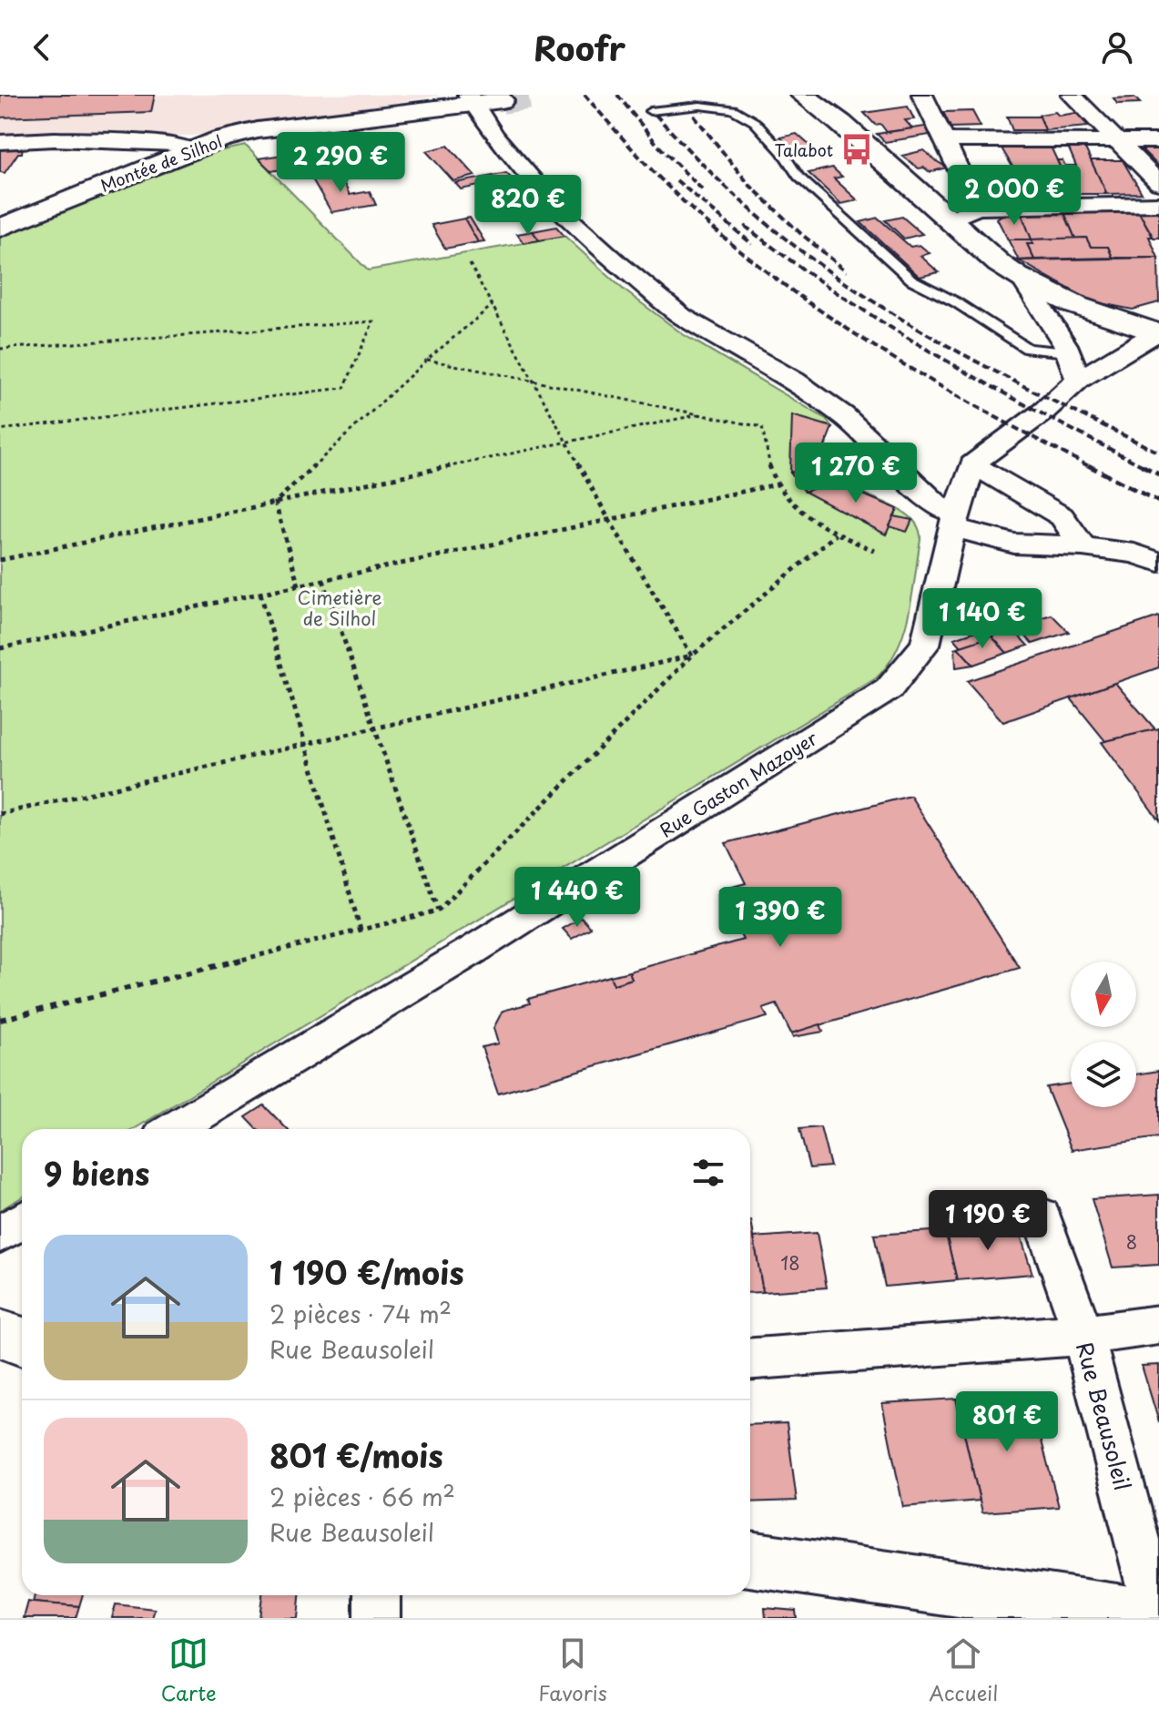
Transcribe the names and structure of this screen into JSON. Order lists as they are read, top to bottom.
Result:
{
  "streets": {
    "main road": ["Montée de Silhol"],
    "street": ["Rue Gaston Mazoyer", "Rue Beausoleil"]
  },
  "parks": ["Cimetière de Silhol"],
  "places": {
    "bus stop": ["Talabot"]
  },
  "house_numbers": ["8", "18"],
  "north": "bottom",
  "page": {
    "header": "Roofr",
    "price": [
      "2 290 €",
      "2 000 €",
      "820 €",
      "1 270 €",
      "1 140 €",
      "1 440 €",
      "1 390 €",
      "1 190 €",
      "801 €"
    ],
    "heading": "9 biens",
    "list": [
      {
        "name": "1 190 €/mois",
        "note": "2 pièces · 74 m² · Rue Beausoleil"
      },
      {
        "name": "801 €/mois",
        "note": "2 pièces · 66 m² · Rue Beausoleil"
      }
    ],
    "tabs": ["Carte", "Favoris", "Accueil"]
  }
}
